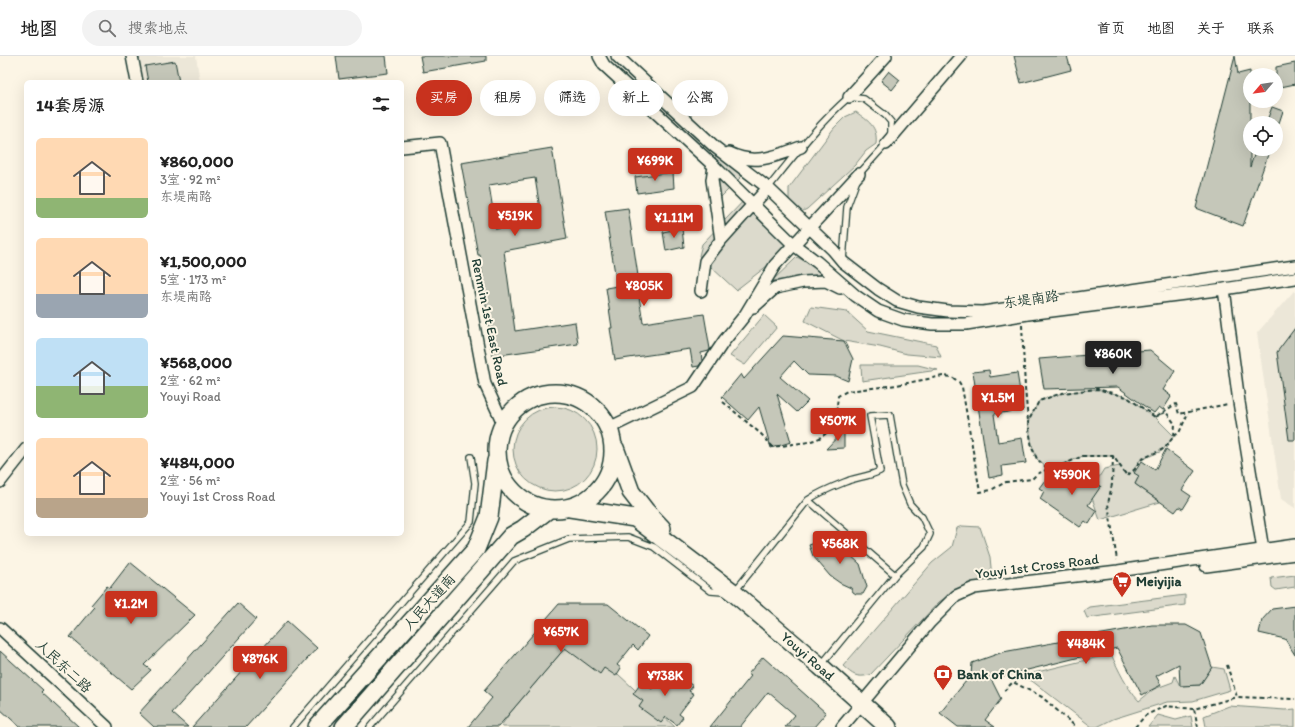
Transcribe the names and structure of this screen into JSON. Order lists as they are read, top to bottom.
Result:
{
  "streets": {
    "main road": ["人民大道南", "Youyi Road"],
    "street": [
      "东堤南路",
      "Renmin 1st East Road",
      "Youyi 1st Cross Road",
      "人民东二路"
    ]
  },
  "crossings": [
    ["Renmin 1st East Road", "人民大道南"],
    ["Renmin 1st East Road", "Youyi Road"],
    ["Youyi 1st Cross Road", "Youyi Road"],
    ["人民大道南", "Youyi Road"]
  ],
  "places": {
    "supermarket": ["Meiyijia"],
    "bank": ["Bank of China"]
  },
  "north": "bottom left",
  "page": {
    "header": "地图",
    "search": "搜索地点",
    "nav": [
      "首页",
      "地图",
      "关于",
      "联系"
    ],
    "chip": [
      "买房",
      "租房",
      "筛选",
      "新上",
      "公寓"
    ],
    "heading": "14套房源",
    "list": [
      {
        "name": "¥860,000",
        "note": "3室 · 92 m² · 东堤南路"
      },
      {
        "name": "¥1,500,000",
        "note": "5室 · 173 m² · 东堤南路"
      },
      {
        "name": "¥568,000",
        "note": "2室 · 62 m² · Youyi Road"
      },
      {
        "name": "¥484,000",
        "note": "2室 · 56 m² · Youyi 1st Cross Road"
      }
    ],
    "price": [
      "¥699K",
      "¥519K",
      "¥1.11M",
      "¥805K",
      "¥860K",
      "¥1.5M",
      "¥507K",
      "¥590K",
      "¥568K",
      "¥1.2M",
      "¥657K",
      "¥484K",
      "¥876K",
      "¥738K"
    ]
  }
}
